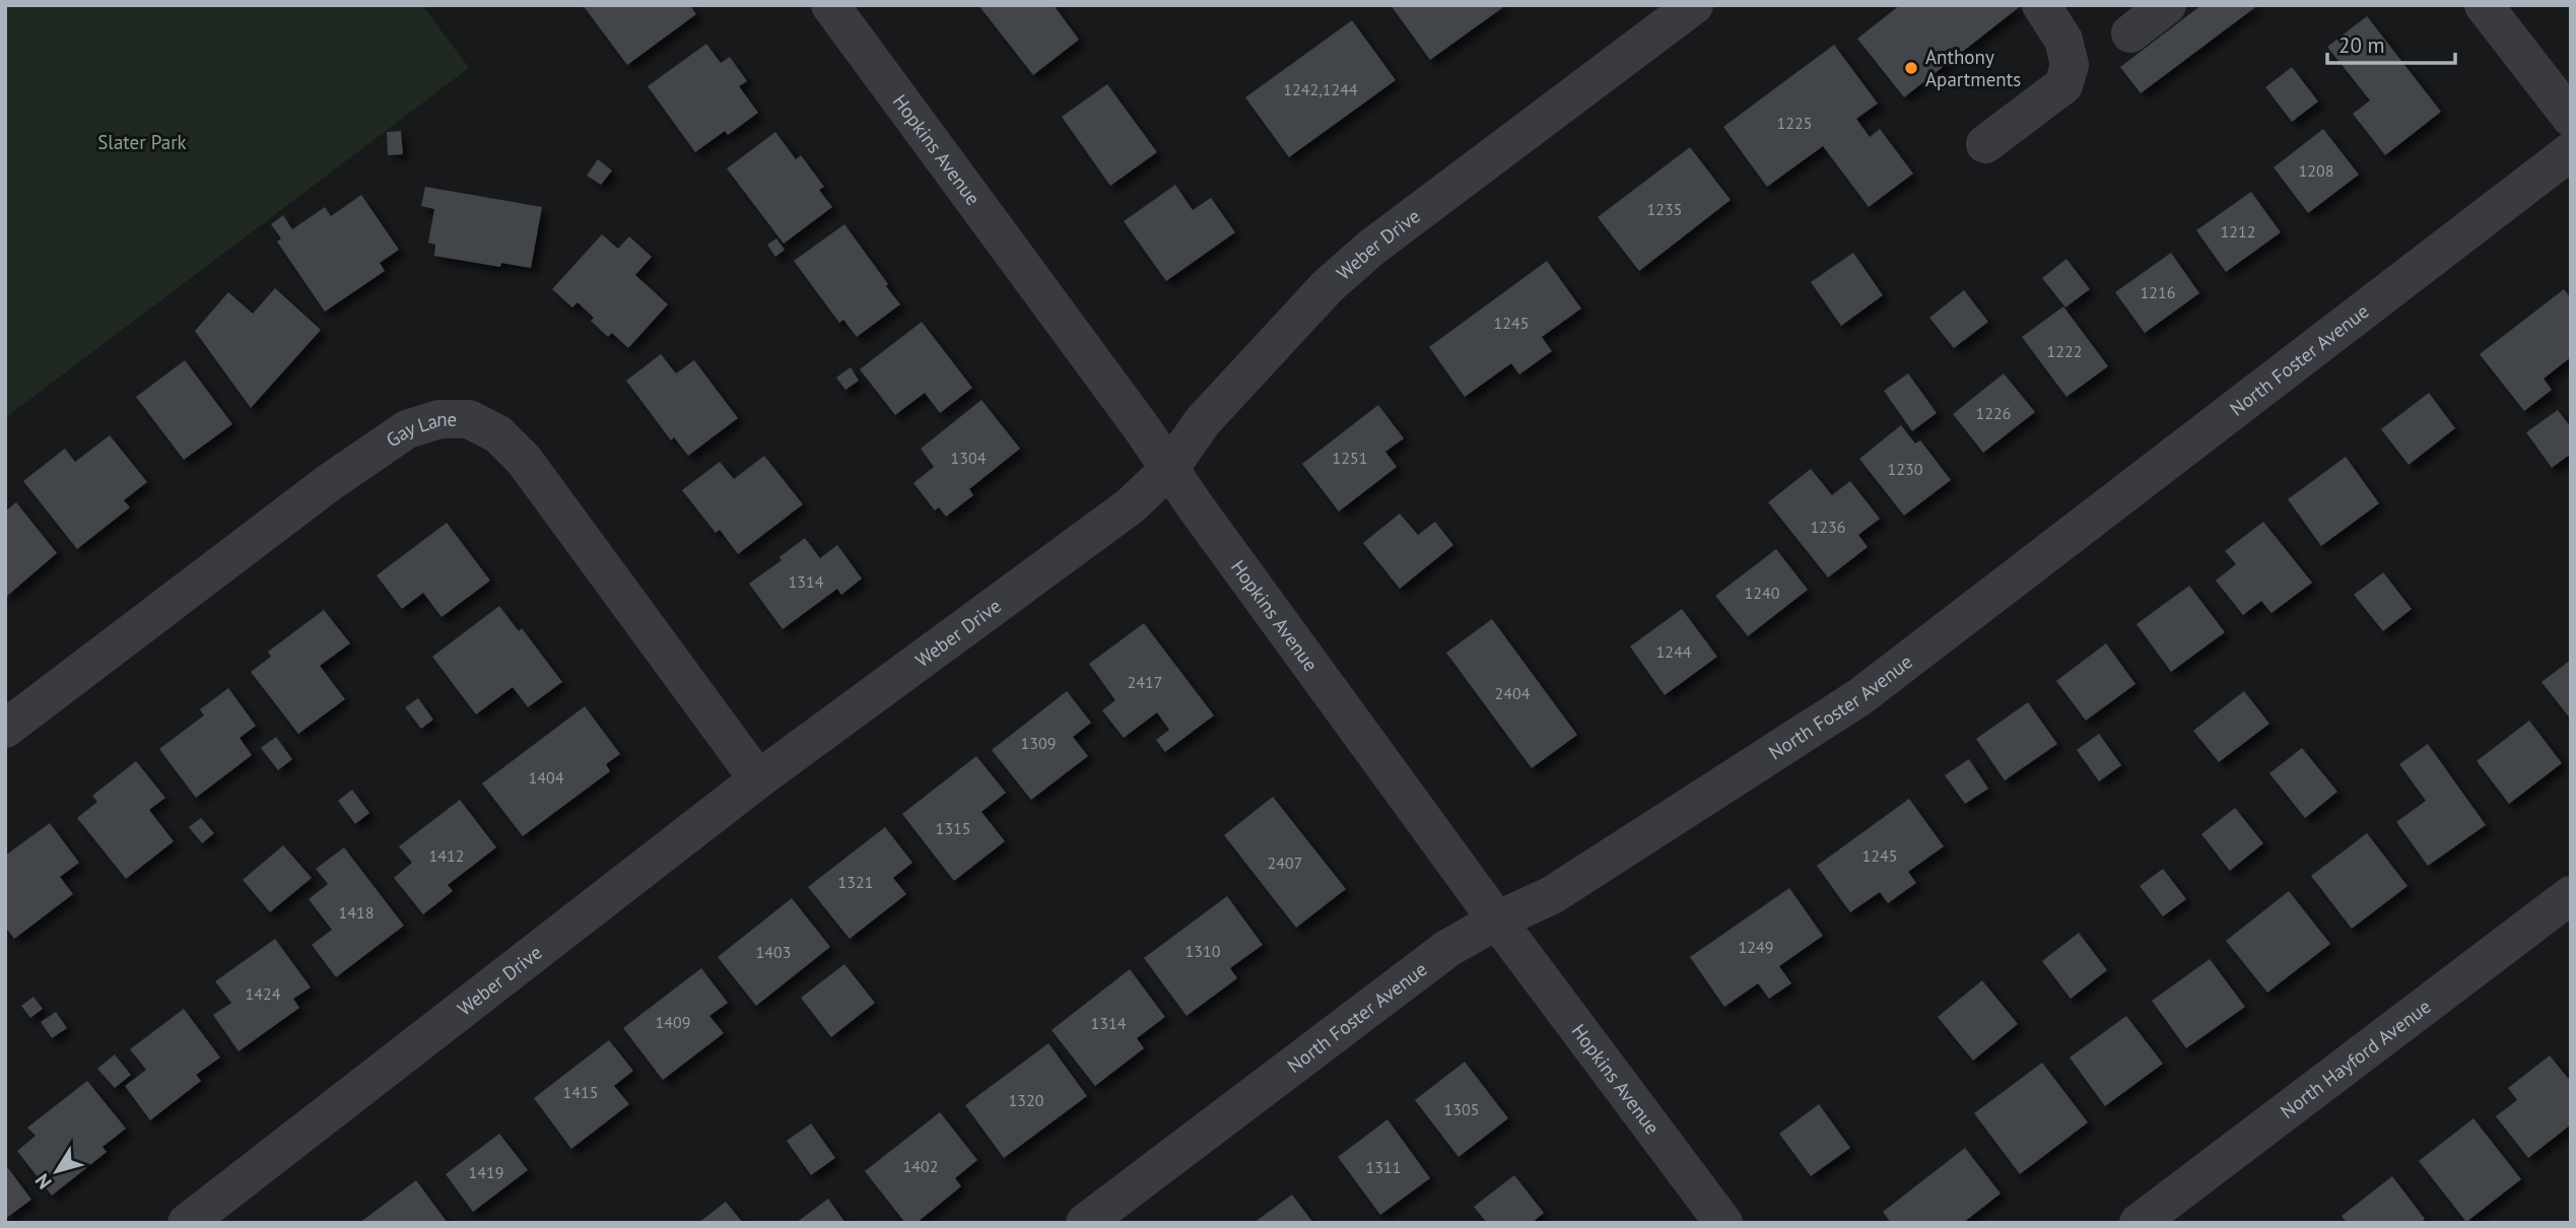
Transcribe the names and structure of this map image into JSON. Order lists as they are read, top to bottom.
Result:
{
  "streets": {
    "street": [
      "Hopkins Avenue",
      "Weber Drive",
      "North Foster Avenue",
      "Gay Lane",
      "North Hayford Avenue"
    ]
  },
  "crossings": [
    ["Hopkins Avenue", "Weber Drive"],
    ["Hopkins Avenue", "North Foster Avenue"],
    ["Weber Drive", "Gay Lane"]
  ],
  "parks": ["Slater Park"],
  "places": ["Anthony Apartments"],
  "house_numbers": [
    "1242,1244",
    "1225",
    "1208",
    "1235",
    "1212",
    "1216",
    "1245",
    "1222",
    "1226",
    "1304",
    "1251",
    "1230",
    "1236",
    "1314",
    "1240",
    "1244",
    "2417",
    "2404",
    "1309",
    "1404",
    "1315",
    "1412",
    "1245",
    "2407",
    "1321",
    "1418",
    "1249",
    "1310",
    "1403",
    "1424",
    "1409",
    "1314",
    "1415",
    "1320",
    "1305",
    "1402",
    "1311",
    "1419"
  ],
  "scale_bar": "20 m",
  "north": "bottom left"
}
